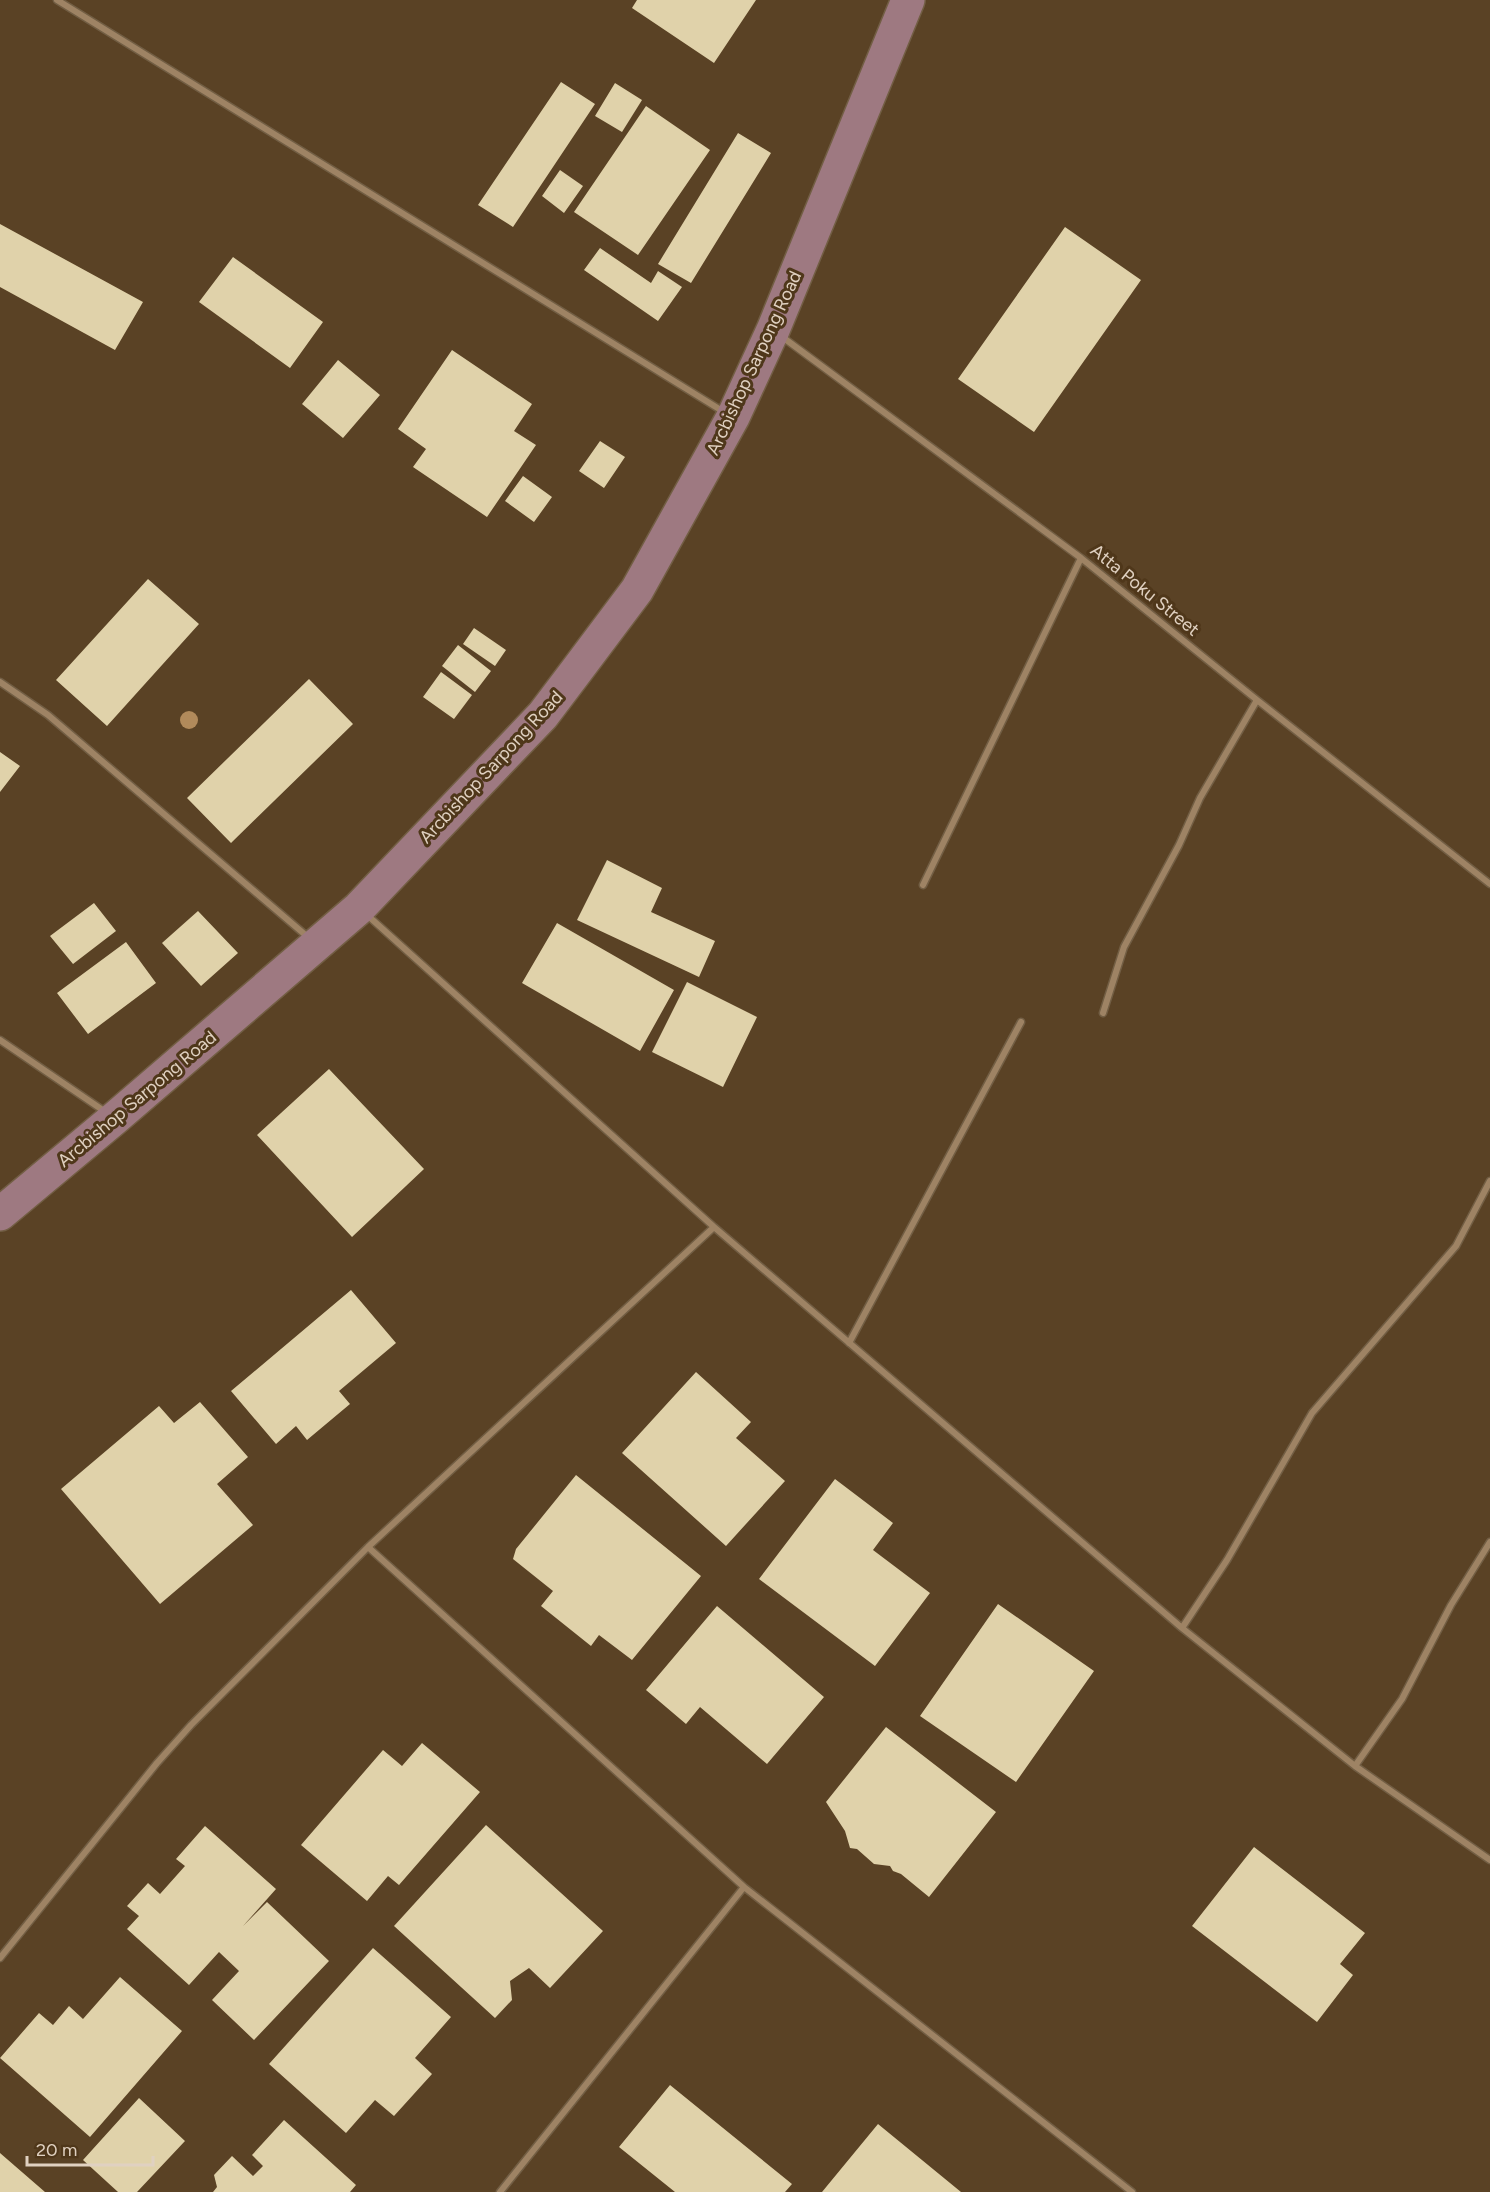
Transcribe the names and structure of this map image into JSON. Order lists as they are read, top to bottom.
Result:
{
  "streets": {
    "street": ["Arcbishop Sarpong Road", "Atta Poku Street"]
  },
  "crossings": [
    ["Arcbishop Sarpong Road", "Atta Poku Street"]
  ],
  "scale_bar": "20 m"
}
